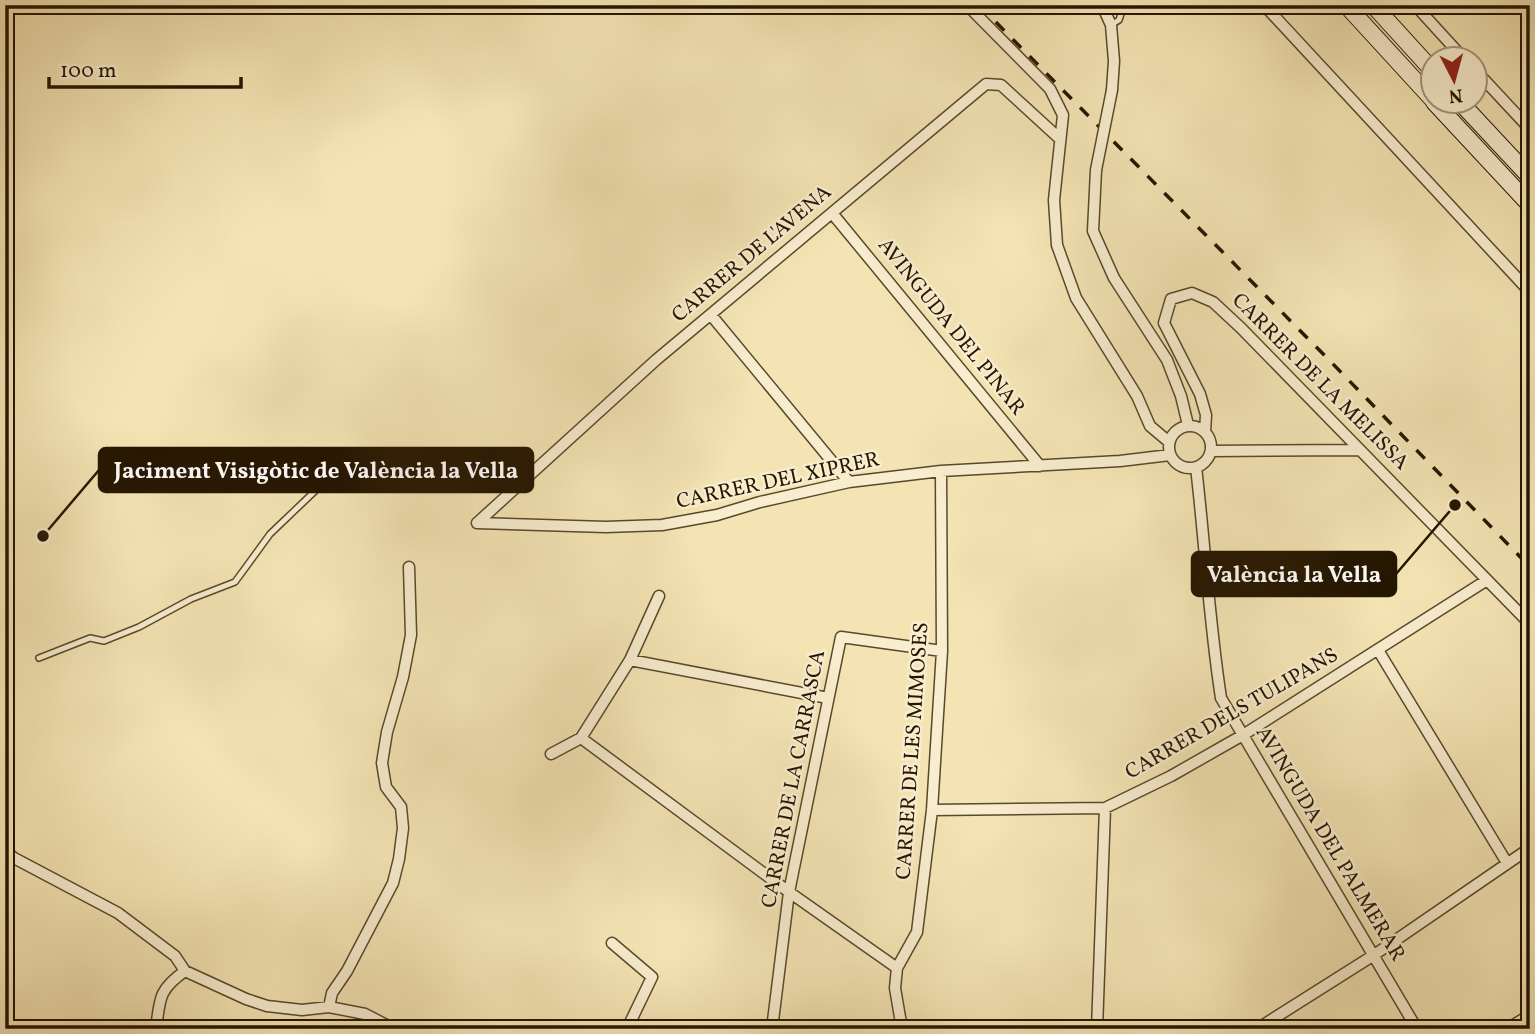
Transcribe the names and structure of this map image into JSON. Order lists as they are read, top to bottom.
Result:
{
  "streets": {
    "street": [
      "CARRER DE L'AVENA",
      "AVINGUDA DEL PINAR",
      "CARRER DE LA MELISSA",
      "CARRER DEL XIPRER",
      "CARRER DELS TULIPANS",
      "CARRER DE LES MIMOSES",
      "CARRER DE LA CARRASCA",
      "AVINGUDA DEL PALMERAR"
    ]
  },
  "crossings": [
    ["CARRER DE L'AVENA", "AVINGUDA DEL PINAR"],
    ["CARRER DE L'AVENA", "CARRER DEL XIPRER"],
    ["AVINGUDA DEL PINAR", "CARRER DEL XIPRER"],
    ["CARRER DE LA MELISSA", "CARRER DEL XIPRER"],
    ["CARRER DE LA MELISSA", "CARRER DELS TULIPANS"],
    ["CARRER DE LA MELISSA", "AVINGUDA DEL PALMERAR"],
    ["CARRER DEL XIPRER", "CARRER DE LES MIMOSES"],
    ["CARRER DEL XIPRER", "AVINGUDA DEL PALMERAR"],
    ["CARRER DELS TULIPANS", "CARRER DE LES MIMOSES"],
    ["CARRER DELS TULIPANS", "AVINGUDA DEL PALMERAR"],
    ["CARRER DE LES MIMOSES", "CARRER DE LA CARRASCA"]
  ],
  "places": ["València la Vella", "Jaciment Visigòtic de València la Vella"],
  "scale_bar": "100 m",
  "north": "bottom"
}
